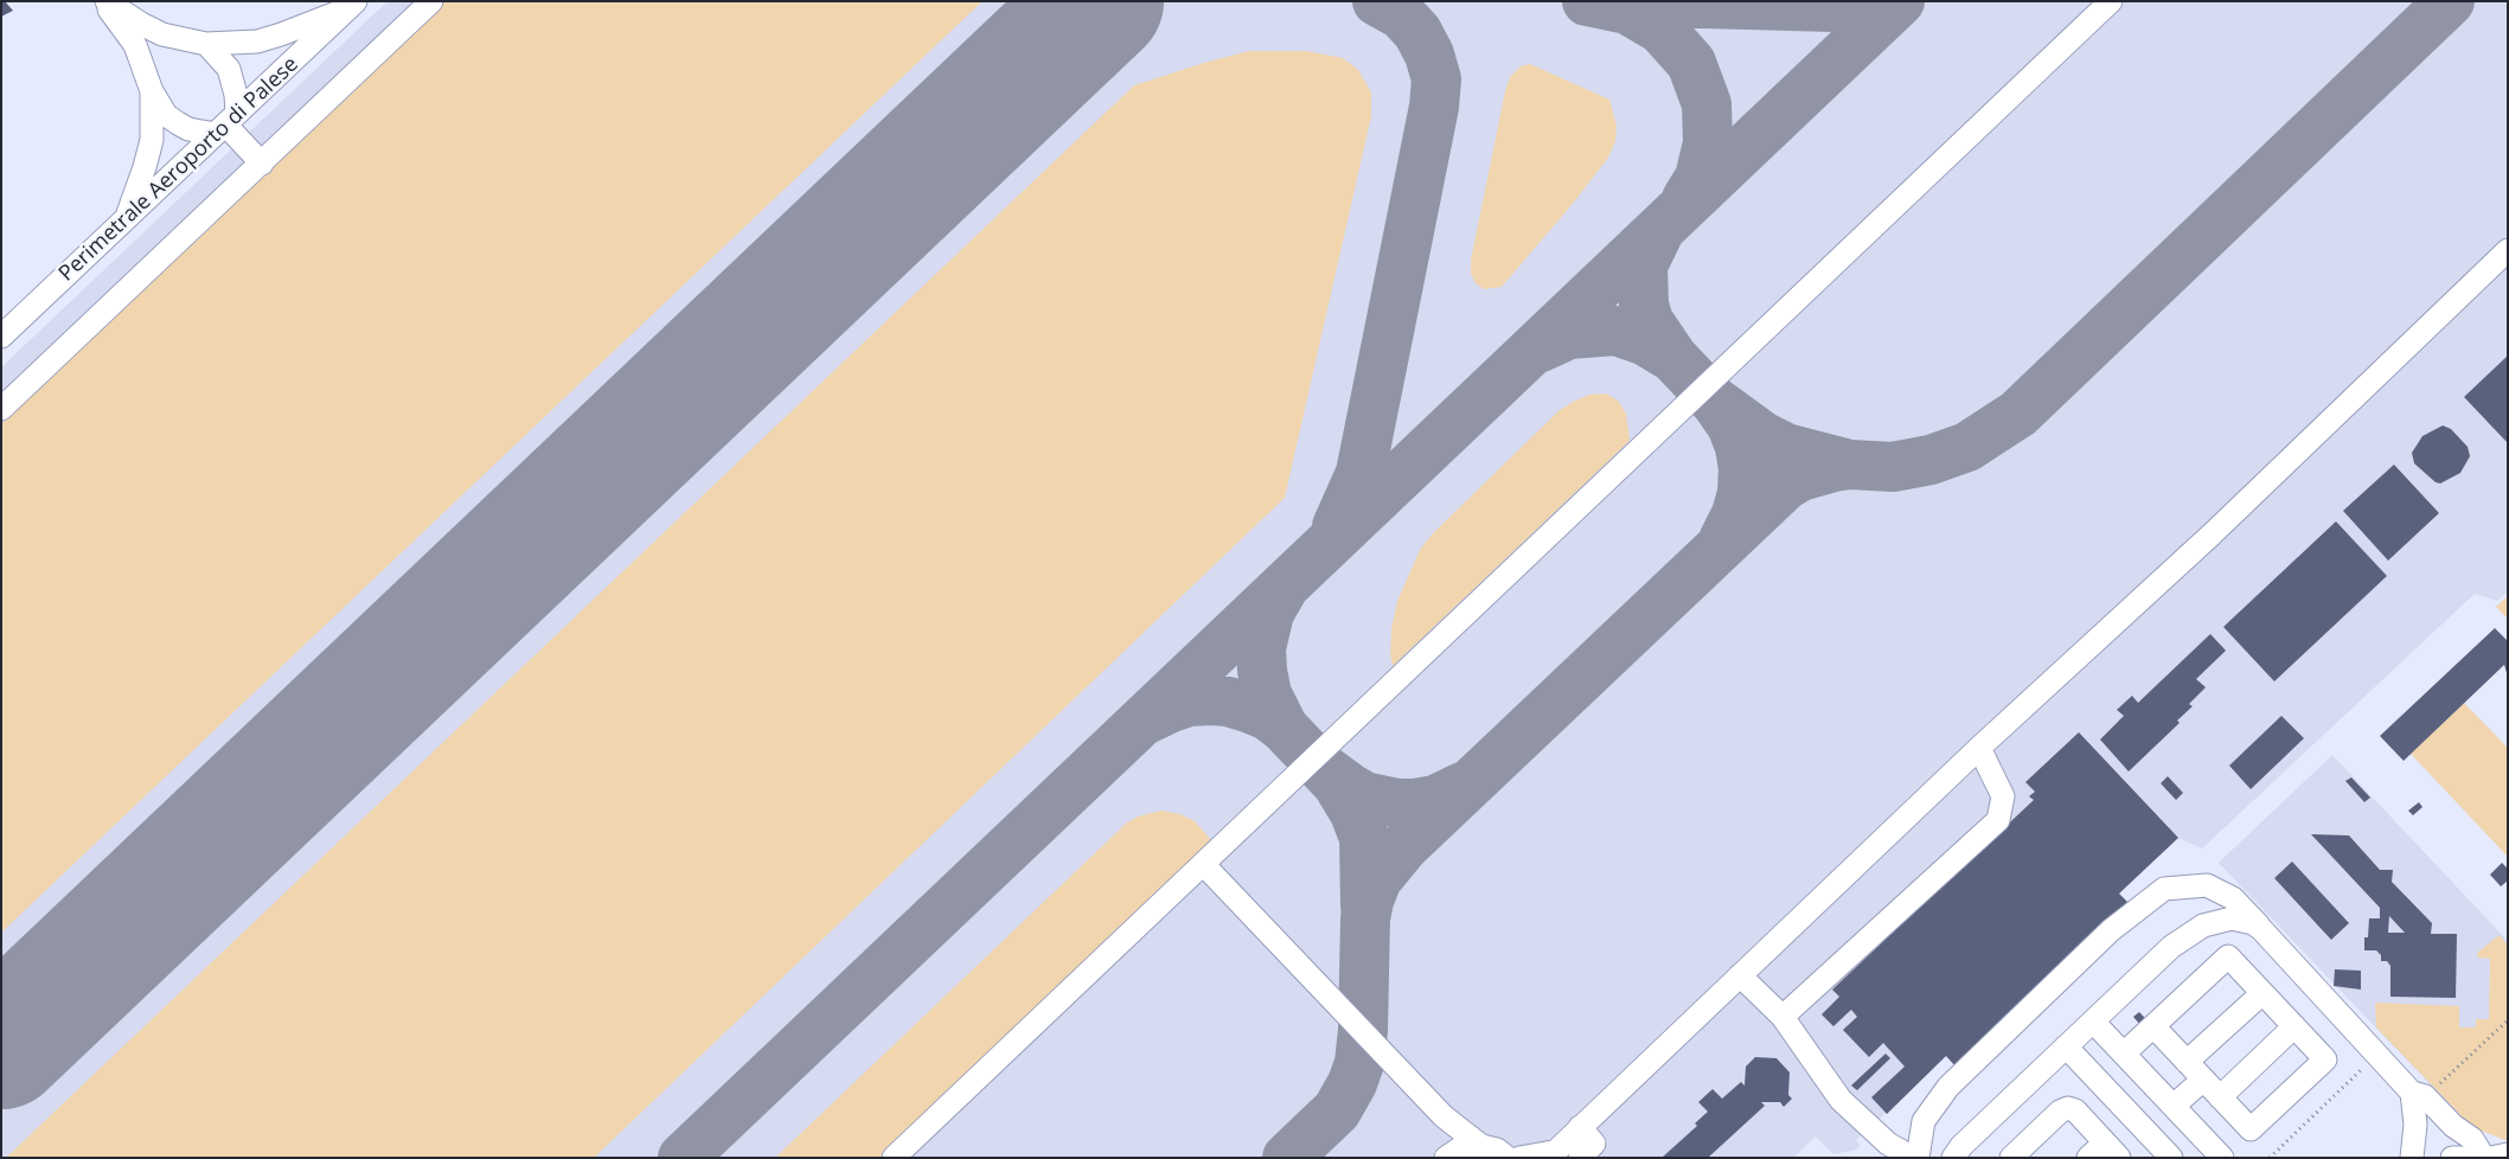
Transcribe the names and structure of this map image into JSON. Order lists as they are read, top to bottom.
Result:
{
  "streets": {
    "street": ["Perimetrale Aeroporto di Palese"]
  }
}
